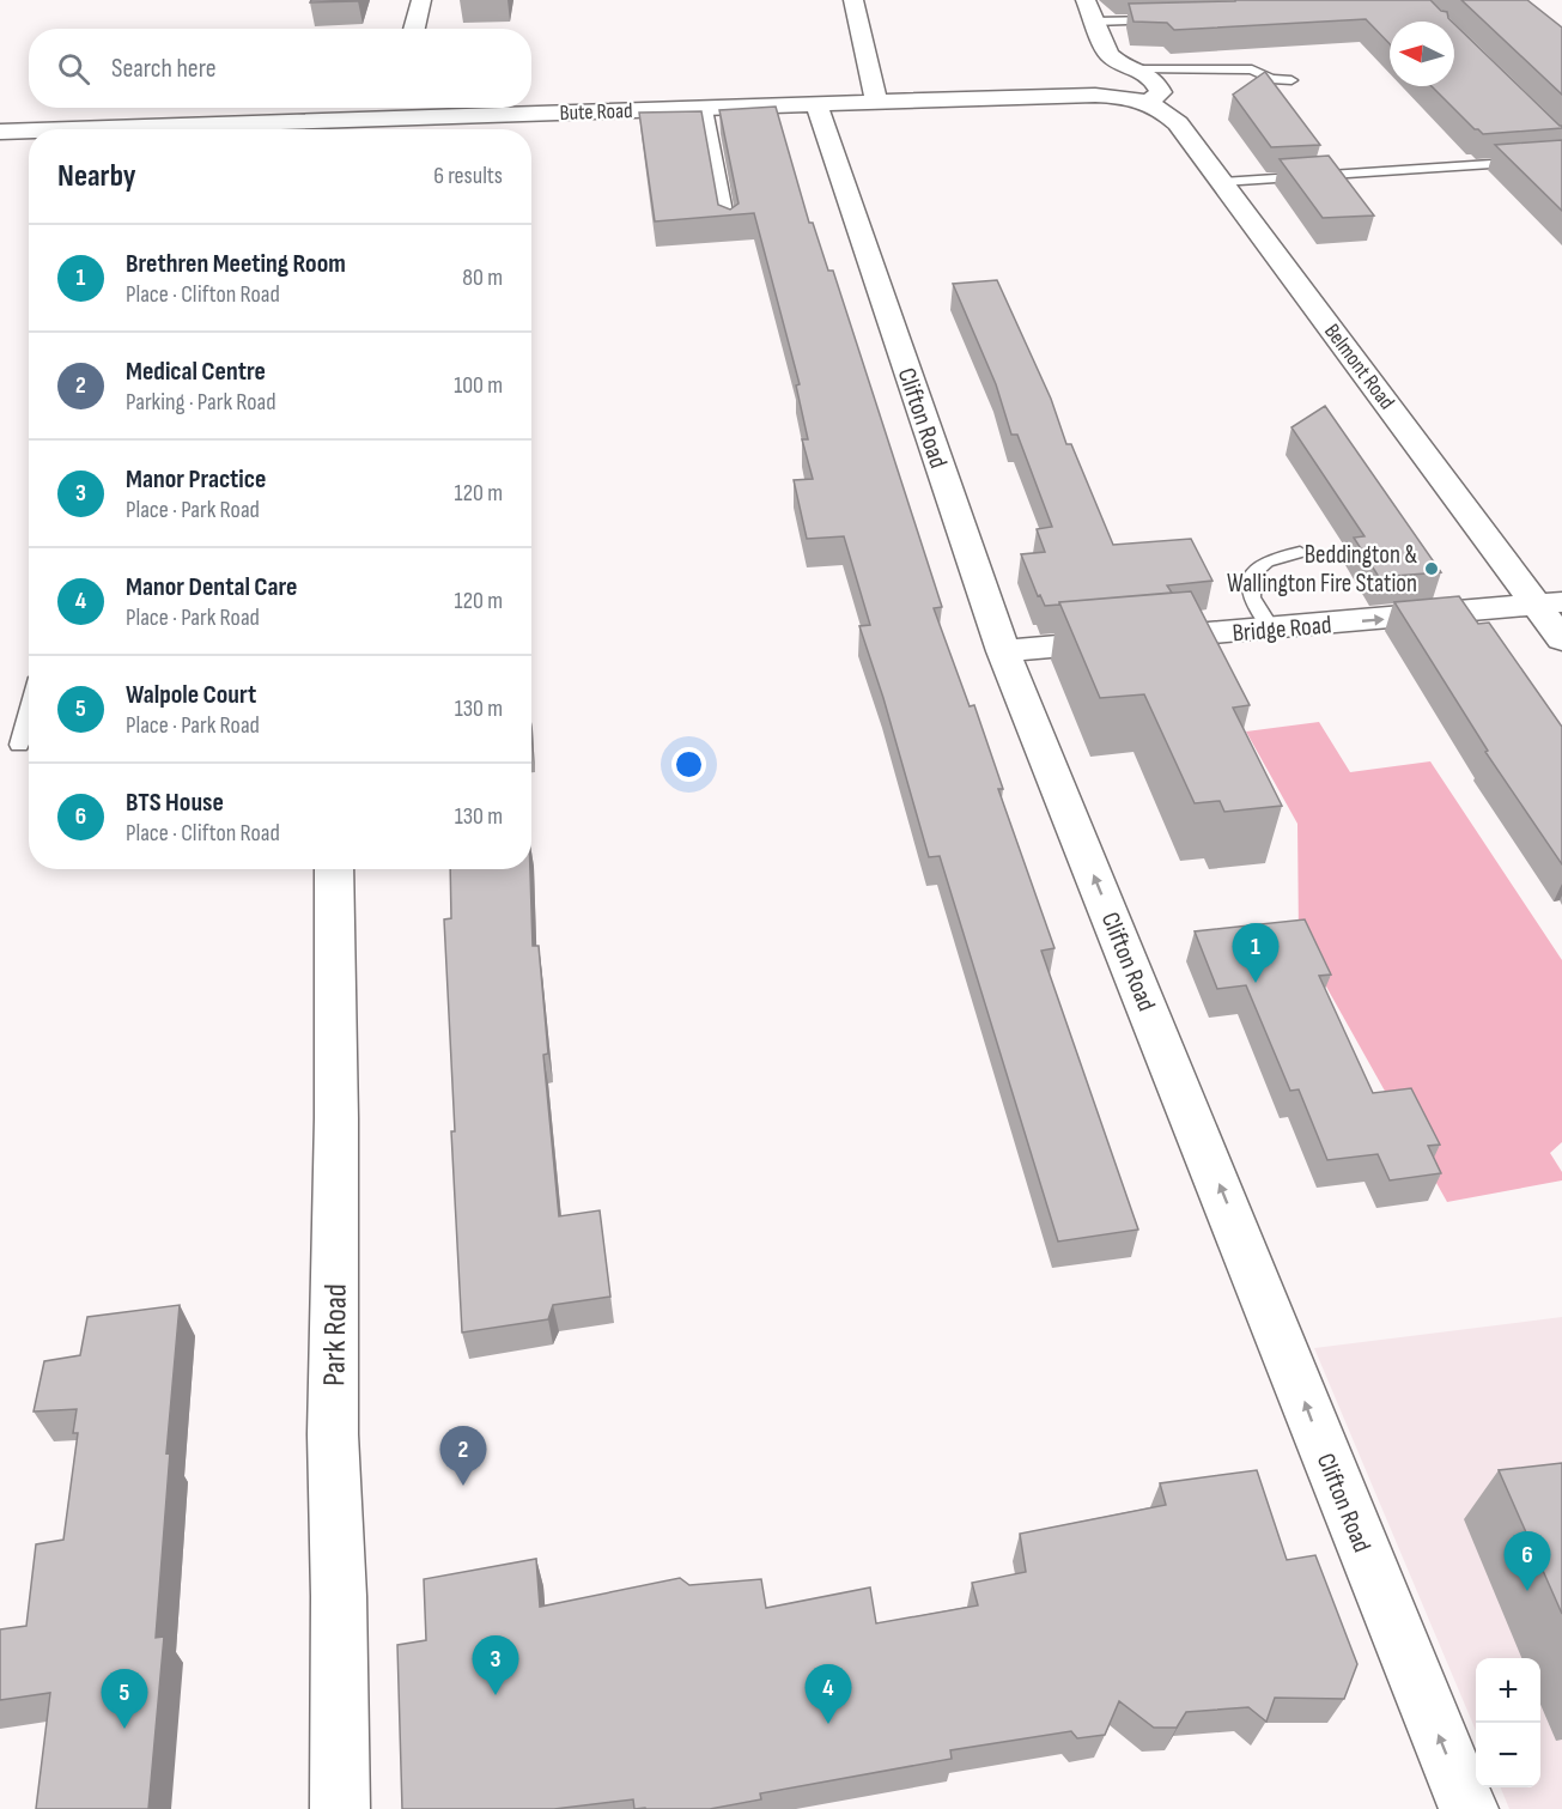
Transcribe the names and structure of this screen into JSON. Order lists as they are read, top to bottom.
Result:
{
  "streets": {
    "street": [
      "Bute Road",
      "Belmont Road",
      "Clifton Road",
      "Bridge Road",
      "Park Road"
    ]
  },
  "crossings": [
    ["Bute Road", "Belmont Road"],
    ["Bute Road", "Clifton Road"],
    ["Belmont Road", "Bridge Road"],
    ["Clifton Road", "Bridge Road"]
  ],
  "one_way": ["Clifton Road", "Bridge Road"],
  "places": ["Beddington & Wallington Fire Station"],
  "north": "left",
  "page": {
    "search": "Search here",
    "heading": ["Nearby", "6 results"],
    "list": [
      {
        "mark": "1",
        "name": "Brethren Meeting Room",
        "note": "Place · Clifton Road",
        "value": "80 m"
      },
      {
        "mark": "2",
        "name": "Medical Centre",
        "note": "Parking · Park Road",
        "value": "100 m"
      },
      {
        "mark": "3",
        "name": "Manor Practice",
        "note": "Place · Park Road",
        "value": "120 m"
      },
      {
        "mark": "4",
        "name": "Manor Dental Care",
        "note": "Place · Park Road",
        "value": "120 m"
      },
      {
        "mark": "5",
        "name": "Walpole Court",
        "note": "Place · Park Road",
        "value": "130 m"
      },
      {
        "mark": "6",
        "name": "BTS House",
        "note": "Place · Clifton Road",
        "value": "130 m"
      }
    ],
    "pins": [
      "1",
      "2",
      "6",
      "3",
      "4",
      "5"
    ],
    "map_buttons": ["+", "−"]
  }
}
